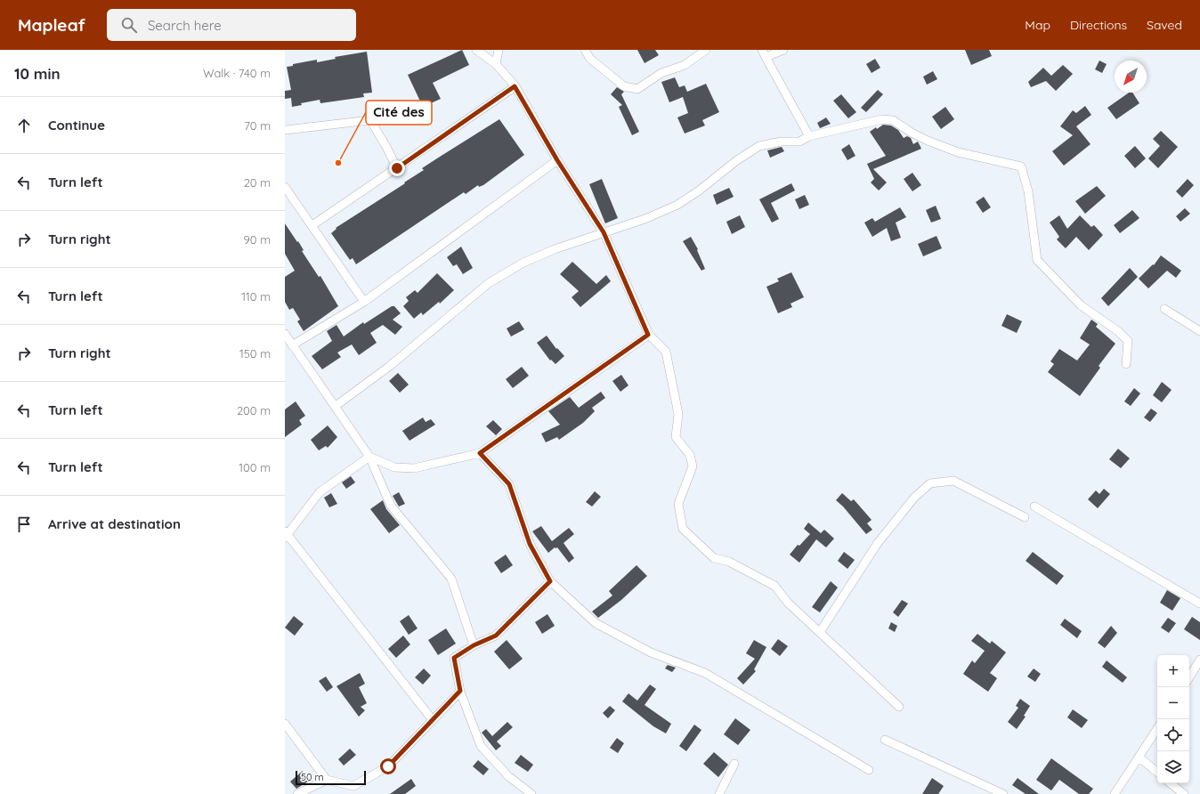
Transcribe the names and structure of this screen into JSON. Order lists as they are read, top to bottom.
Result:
{
  "places": ["Cité des"],
  "scale_bar": "50 m",
  "north": "bottom left",
  "page": {
    "header": "Mapleaf",
    "search": "Search here",
    "nav": ["Map", "Directions", "Saved"],
    "heading": ["10 min", "Walk · 740 m"],
    "list": [
      ["Continue", "70 m"],
      ["Turn left", "20 m"],
      ["Turn right", "90 m"],
      ["Turn left", "110 m"],
      ["Turn right", "150 m"],
      ["Turn left", "200 m"],
      ["Turn left", "100 m"],
      "Arrive at destination"
    ],
    "map_buttons": ["+", "−"],
    "scale": "50 m"
  }
}
